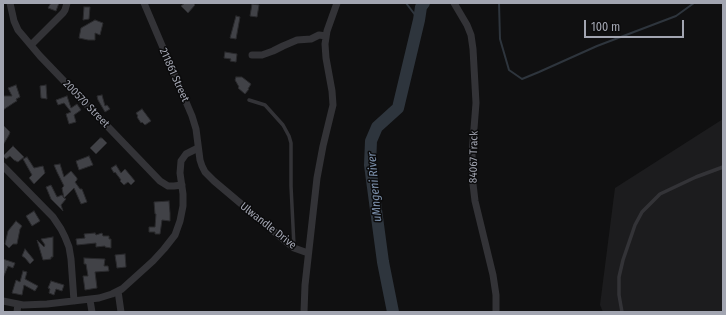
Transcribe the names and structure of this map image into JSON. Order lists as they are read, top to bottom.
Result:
{
  "streets": {
    "street": [
      "211861 Street",
      "200570 Street",
      "84067 Track",
      "Ulwandle Drive"
    ]
  },
  "crossings": [
    ["211861 Street", "Ulwandle Drive"]
  ],
  "water": ["uMngeni River"],
  "scale_bar": "100 m"
}
